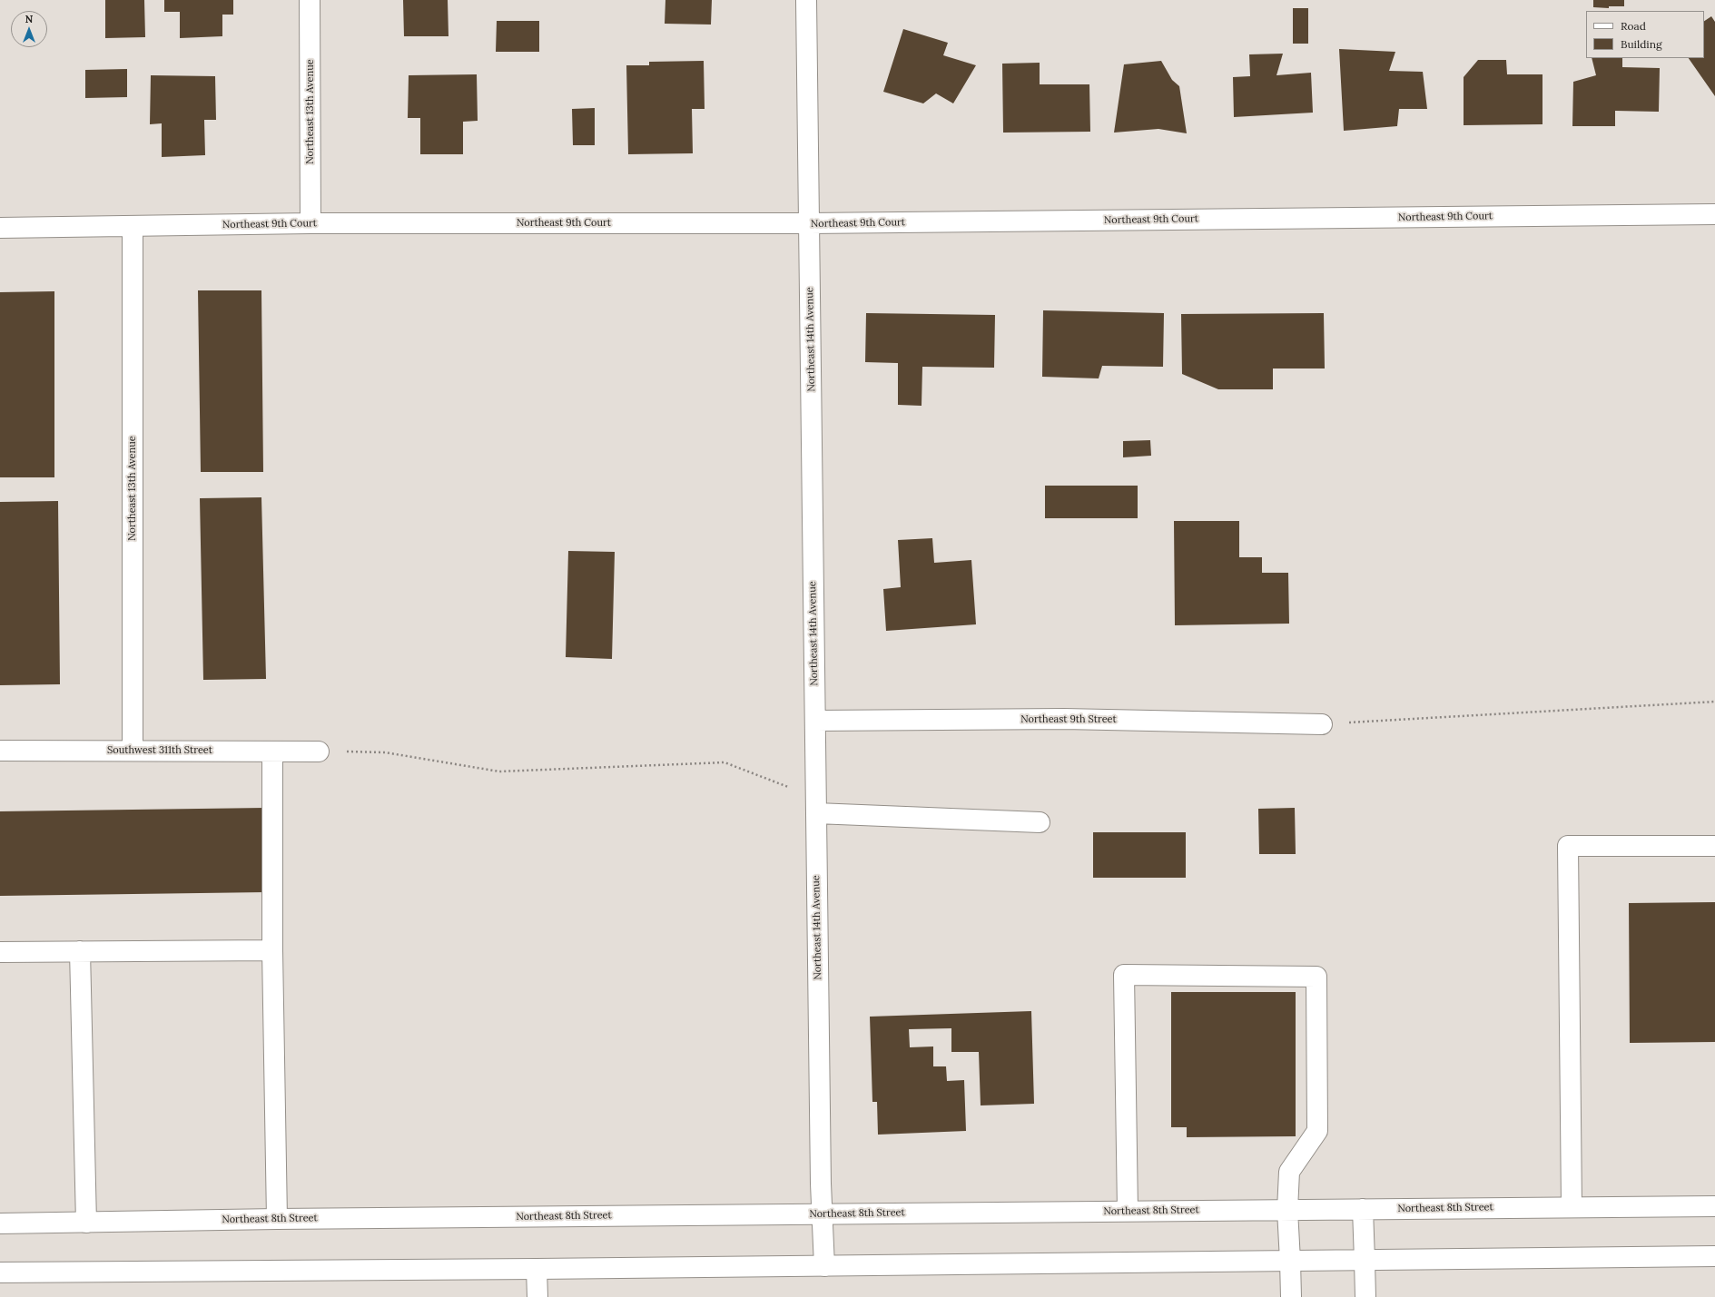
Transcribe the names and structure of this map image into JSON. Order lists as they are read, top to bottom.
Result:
{
  "streets": {
    "street": [
      "Northeast 13th Avenue",
      "Northeast 9th Court",
      "Northeast 14th Avenue",
      "Northeast 9th Street",
      "Southwest 311th Street",
      "Northeast 8th Street"
    ]
  },
  "crossings": [
    ["Northeast 13th Avenue", "Northeast 9th Court"],
    ["Northeast 13th Avenue", "Southwest 311th Street"],
    ["Northeast 9th Court", "Northeast 14th Avenue"],
    ["Northeast 14th Avenue", "Northeast 9th Street"],
    ["Northeast 14th Avenue", "Northeast 8th Street"]
  ],
  "legend": ["Road", "Building"],
  "north": "top"
}
